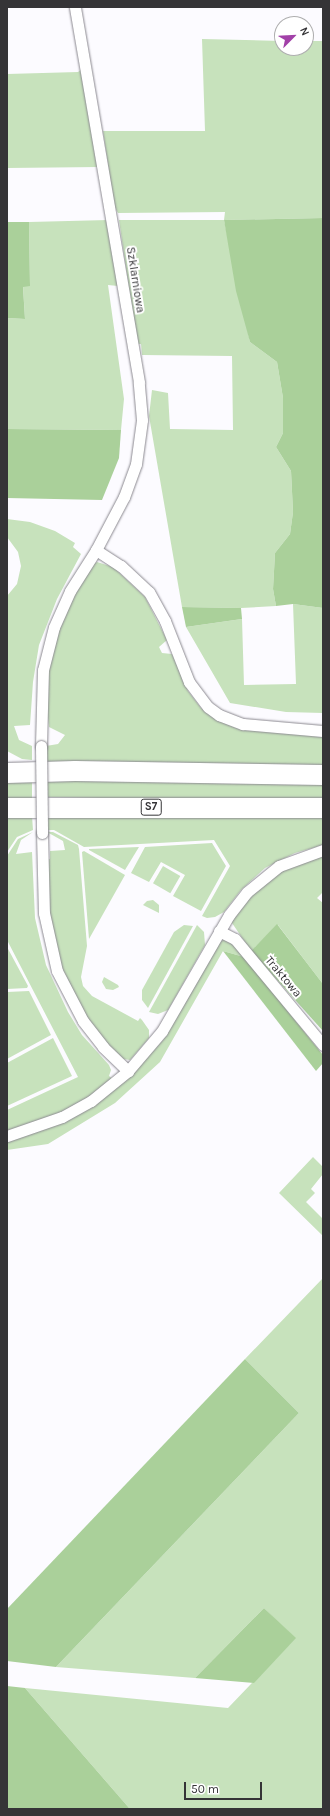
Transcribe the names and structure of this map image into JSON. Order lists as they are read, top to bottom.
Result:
{
  "streets": {
    "highway": ["S7"],
    "street": ["Szklarniowa", "Traktowa"]
  },
  "scale_bar": "50 m",
  "north": "top right"
}
